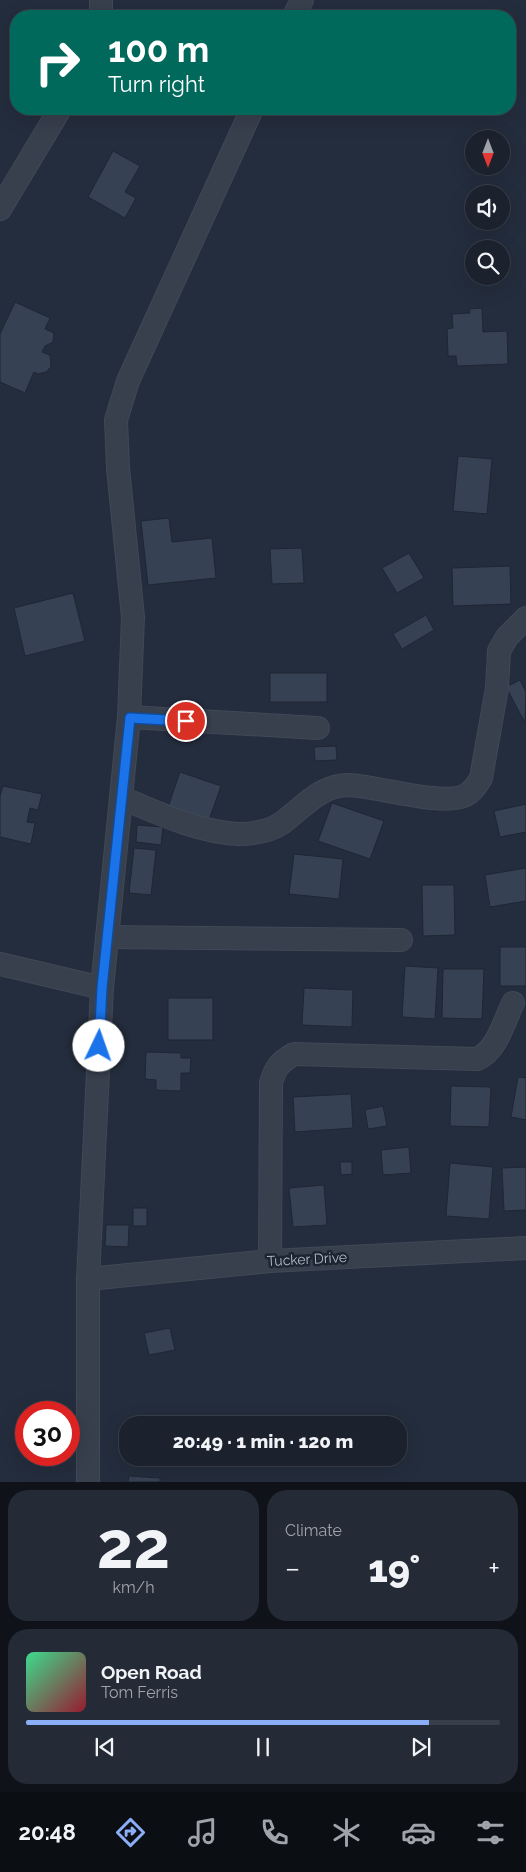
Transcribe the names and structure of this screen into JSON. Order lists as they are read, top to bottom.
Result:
{
  "streets": {
    "street": ["Tucker Drive"]
  },
  "north": "bottom",
  "page": {
    "turn": ["100 m", "Turn right"],
    "limit": "30",
    "trip": "20:49 · 1 min · 120 m",
    "tile": [
      ["22", "km/h"],
      "Climate"
    ],
    "heat": ["−", "19°", "+"],
    "song": ["Open Road", "Tom Ferris"],
    "tabs": "20:48"
  }
}
